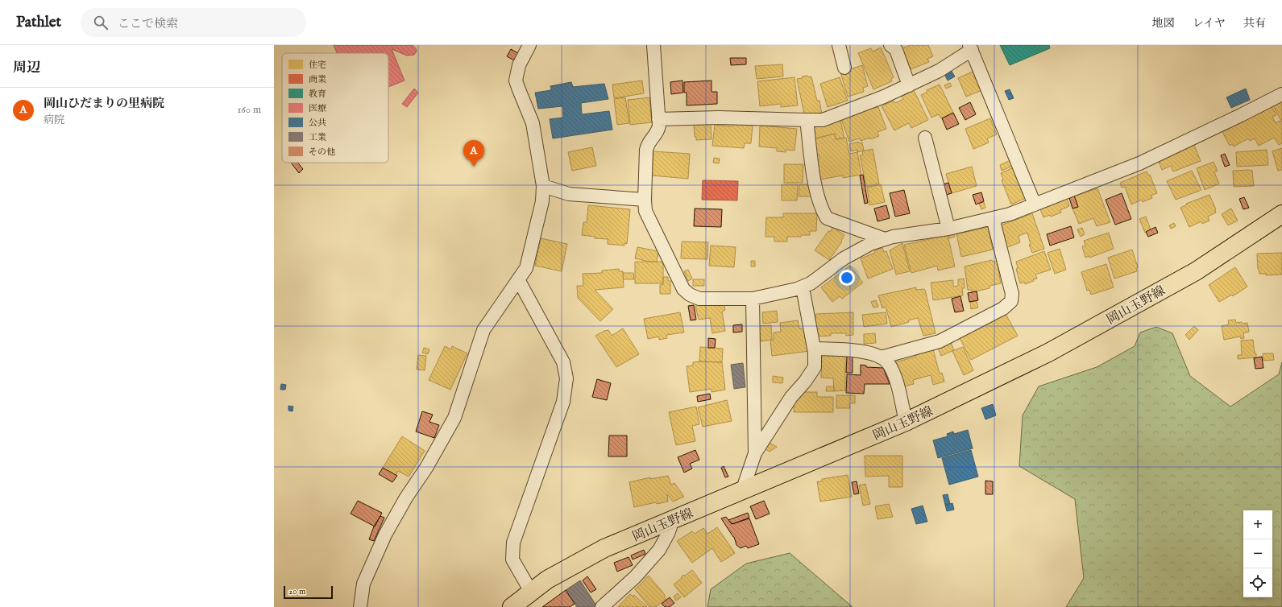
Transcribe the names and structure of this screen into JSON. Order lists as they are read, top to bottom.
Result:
{
  "streets": {
    "main road": ["岡山玉野線"]
  },
  "legend": [
    "住宅",
    "商業",
    "教育",
    "医療",
    "公共",
    "工業",
    "その他"
  ],
  "scale_bar": "20 m",
  "page": {
    "header": "Pathlet",
    "search": "ここで検索",
    "nav": ["地図", "レイヤ", "共有"],
    "heading": "周辺",
    "list": [
      {
        "mark": "A",
        "name": "岡山ひだまりの里病院",
        "note": "病院",
        "value": "160 m"
      }
    ],
    "pins": "A",
    "map_buttons": ["+", "−"],
    "scale": "20 m"
  }
}
